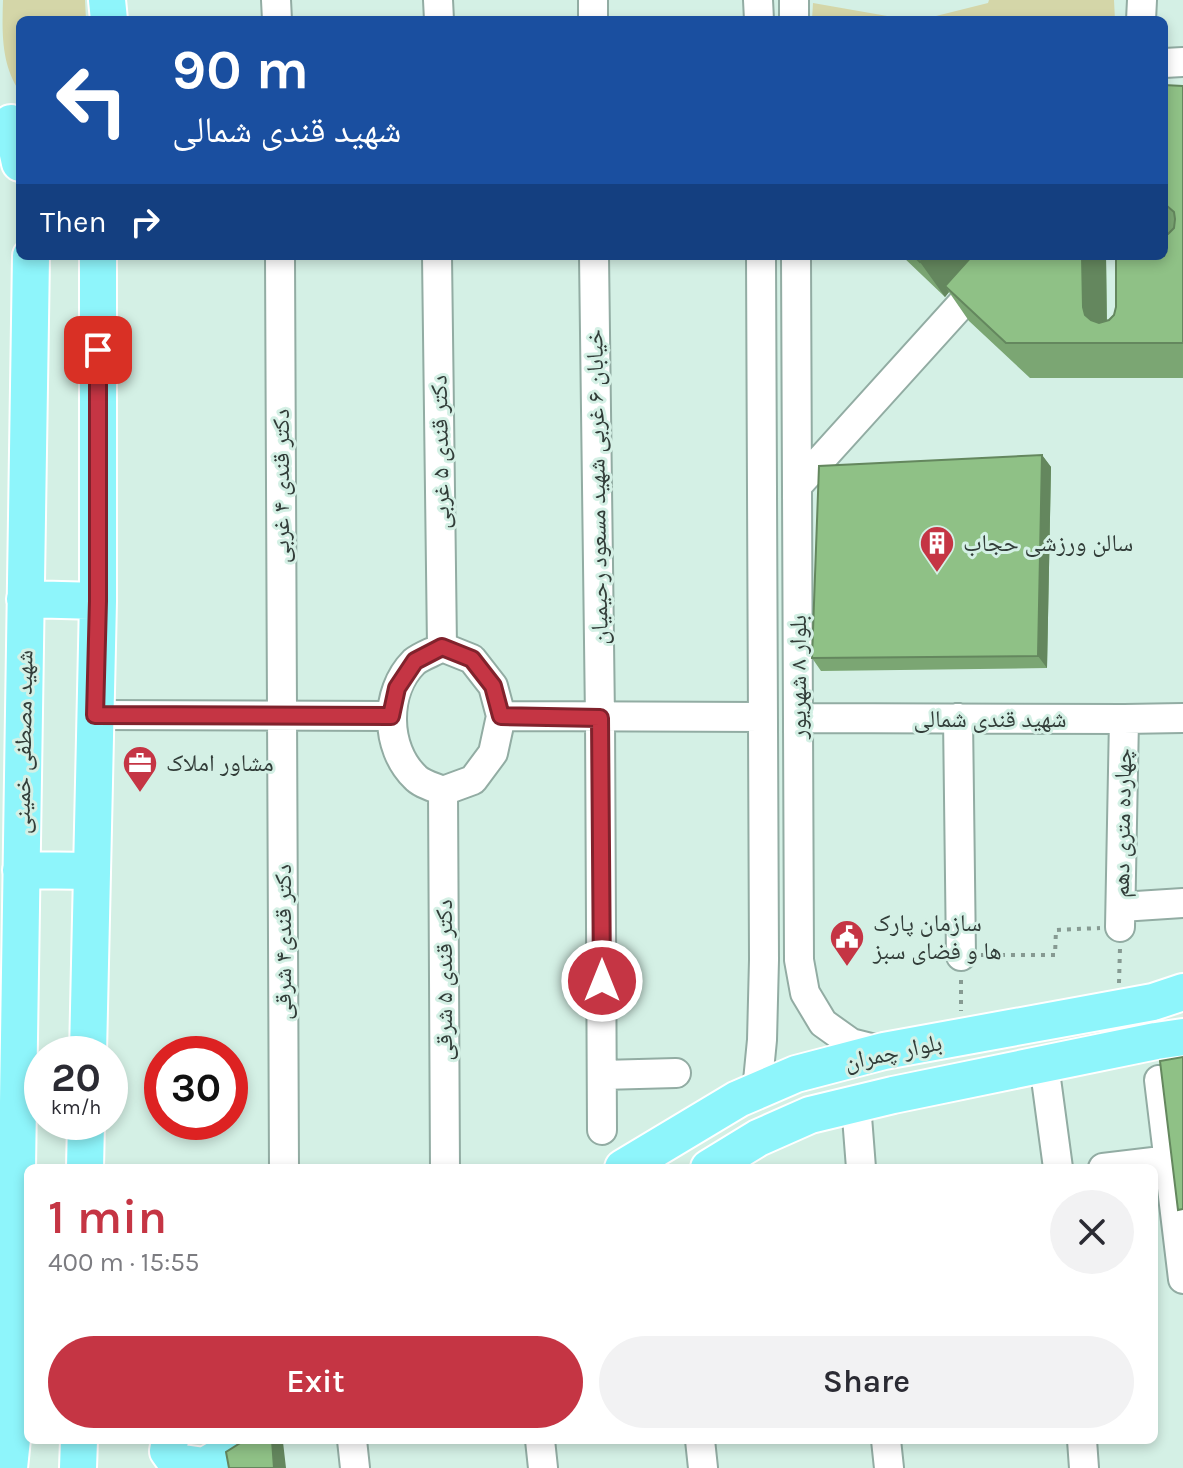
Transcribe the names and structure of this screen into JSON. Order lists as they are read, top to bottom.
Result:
{
  "streets": {
    "main road": ["شهید مصطفی خمینی", "بلوار چمران"],
    "street": [
      "دکتر قندی ۵ غربی",
      "دکتر قندی ۴ غربی",
      "خیابان ۶ غربی شهید مسعود رحیمیان",
      "بلوار ۸ شهریور",
      "شهید قندی شمالی",
      "چهارده متری دهم",
      "دکتر قندی۴ شرقی",
      "دکتر قندی ۵ شرقی"
    ]
  },
  "crossings": [
    ["دکتر قندی ۵ غربی", "دکتر قندی ۵ شرقی"],
    ["دکتر قندی ۴ غربی", "دکتر قندی۴ شرقی"],
    ["بلوار ۸ شهریور", "شهید قندی شمالی"],
    ["بلوار ۸ شهریور", "بلوار چمران"],
    ["شهید قندی شمالی", "چهارده متری دهم"]
  ],
  "places": {
    "building": ["سالن ورزشی حجاب"],
    "office": ["مشاور املاک"],
    "public building": ["سازمان پارک ها و فضای سبز"]
  },
  "page": {
    "turn": ["90 m", "شهید قندی شمالی"],
    "then": "Then",
    "speed": "20 km/h",
    "limit": "30",
    "heading": ["1 min", "400 m · 15:55"],
    "buttons": ["Exit", "Share"]
  }
}
